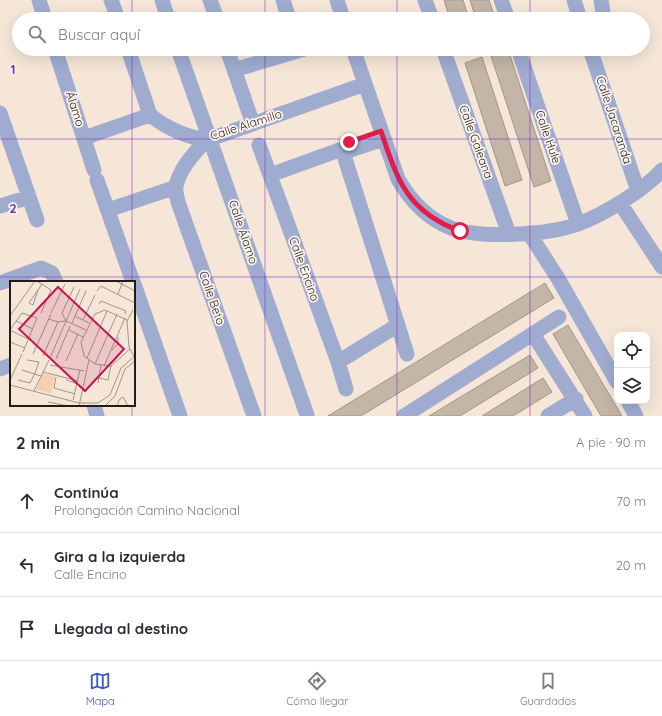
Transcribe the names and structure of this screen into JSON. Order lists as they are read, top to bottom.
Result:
{
  "streets": {
    "street": [
      "Álamo",
      "Calle Jacaranda",
      "Calle Alamillo",
      "Calle Hule",
      "Calle Galeana",
      "Calle Álamo",
      "Calle Encino",
      "Calle Beto"
    ]
  },
  "crossings": [
    ["Calle Alamillo", "Calle Álamo"]
  ],
  "page": {
    "search": "Buscar aquí",
    "heading": ["2 min", "A pie · 90 m"],
    "list": [
      ["Continúa", "Prolongación Camino Nacional", "70 m"],
      ["Gira a la izquierda", "Calle Encino", "20 m"],
      "Llegada al destino"
    ],
    "nav": ["Mapa", "Cómo llegar", "Guardados"]
  },
  "grid": {
    "rows": ["1", "2"]
  }
}
